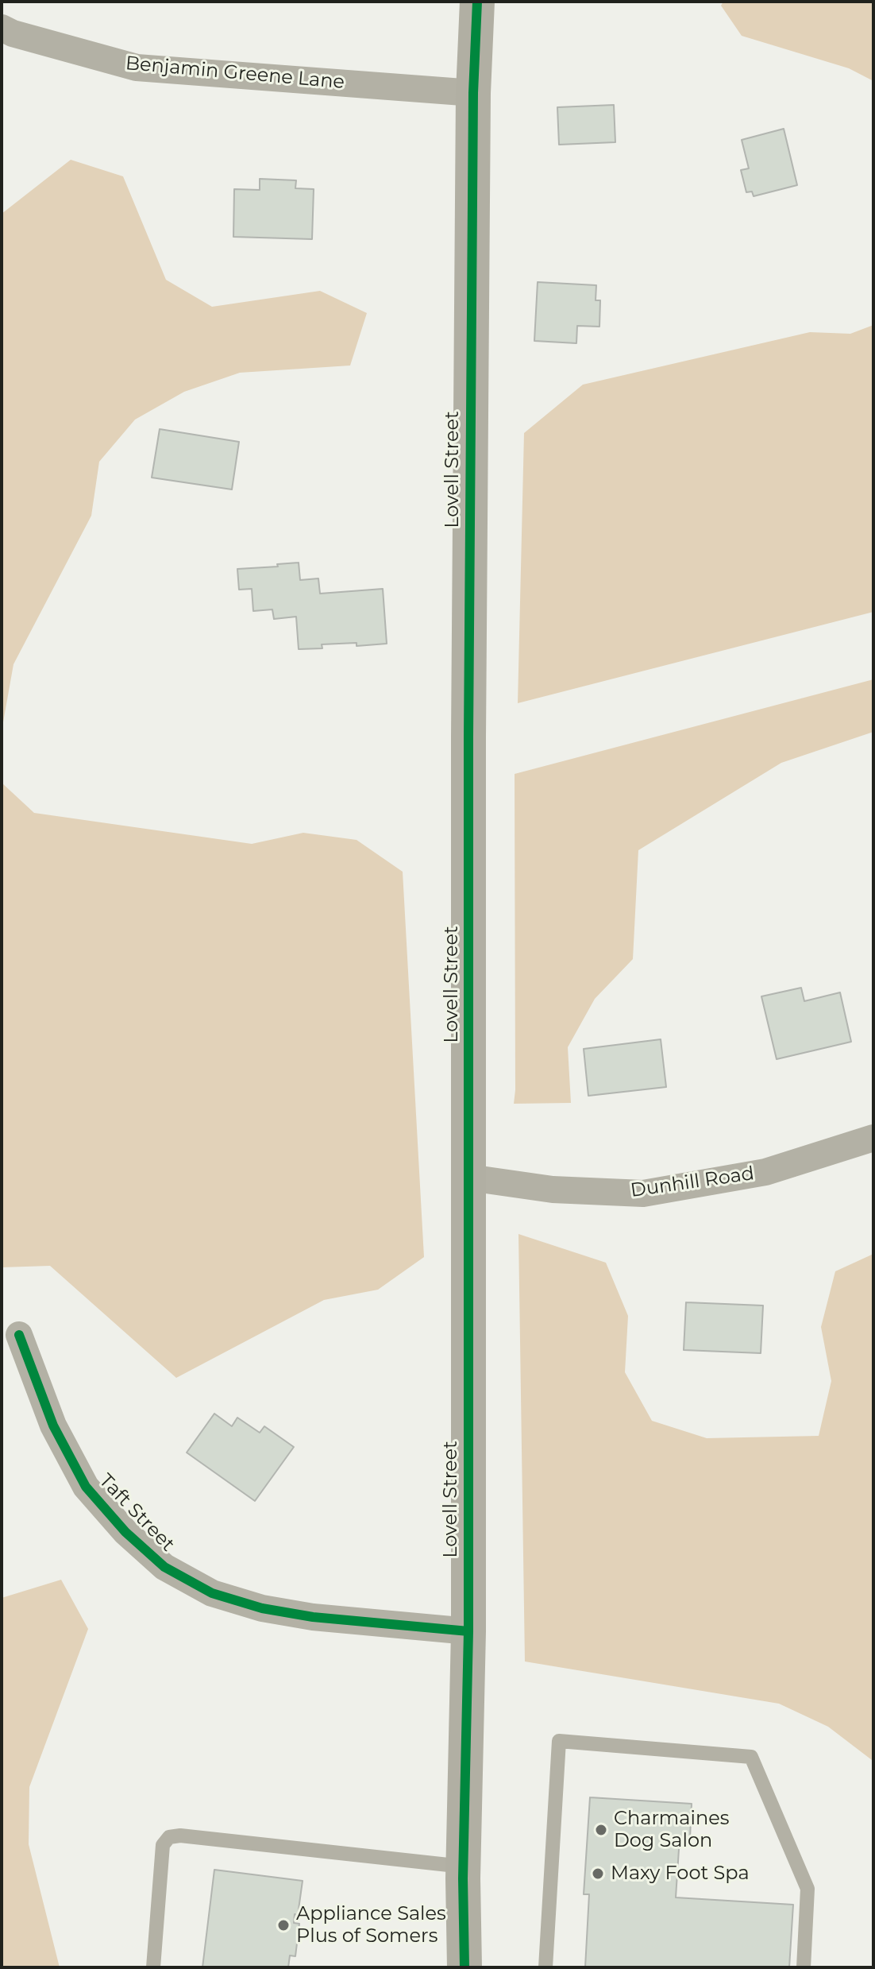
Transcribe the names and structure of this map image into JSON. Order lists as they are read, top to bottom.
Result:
{
  "streets": {
    "street": [
      "Benjamin Greene Lane",
      "Lovell Street",
      "Dunhill Road",
      "Taft Street"
    ]
  },
  "crossings": [
    ["Benjamin Greene Lane", "Lovell Street"],
    ["Lovell Street", "Dunhill Road"],
    ["Lovell Street", "Taft Street"]
  ],
  "places": ["Charmaines Dog Salon", "Maxy Foot Spa", "Appliance Sales Plus of Somers"]
}
